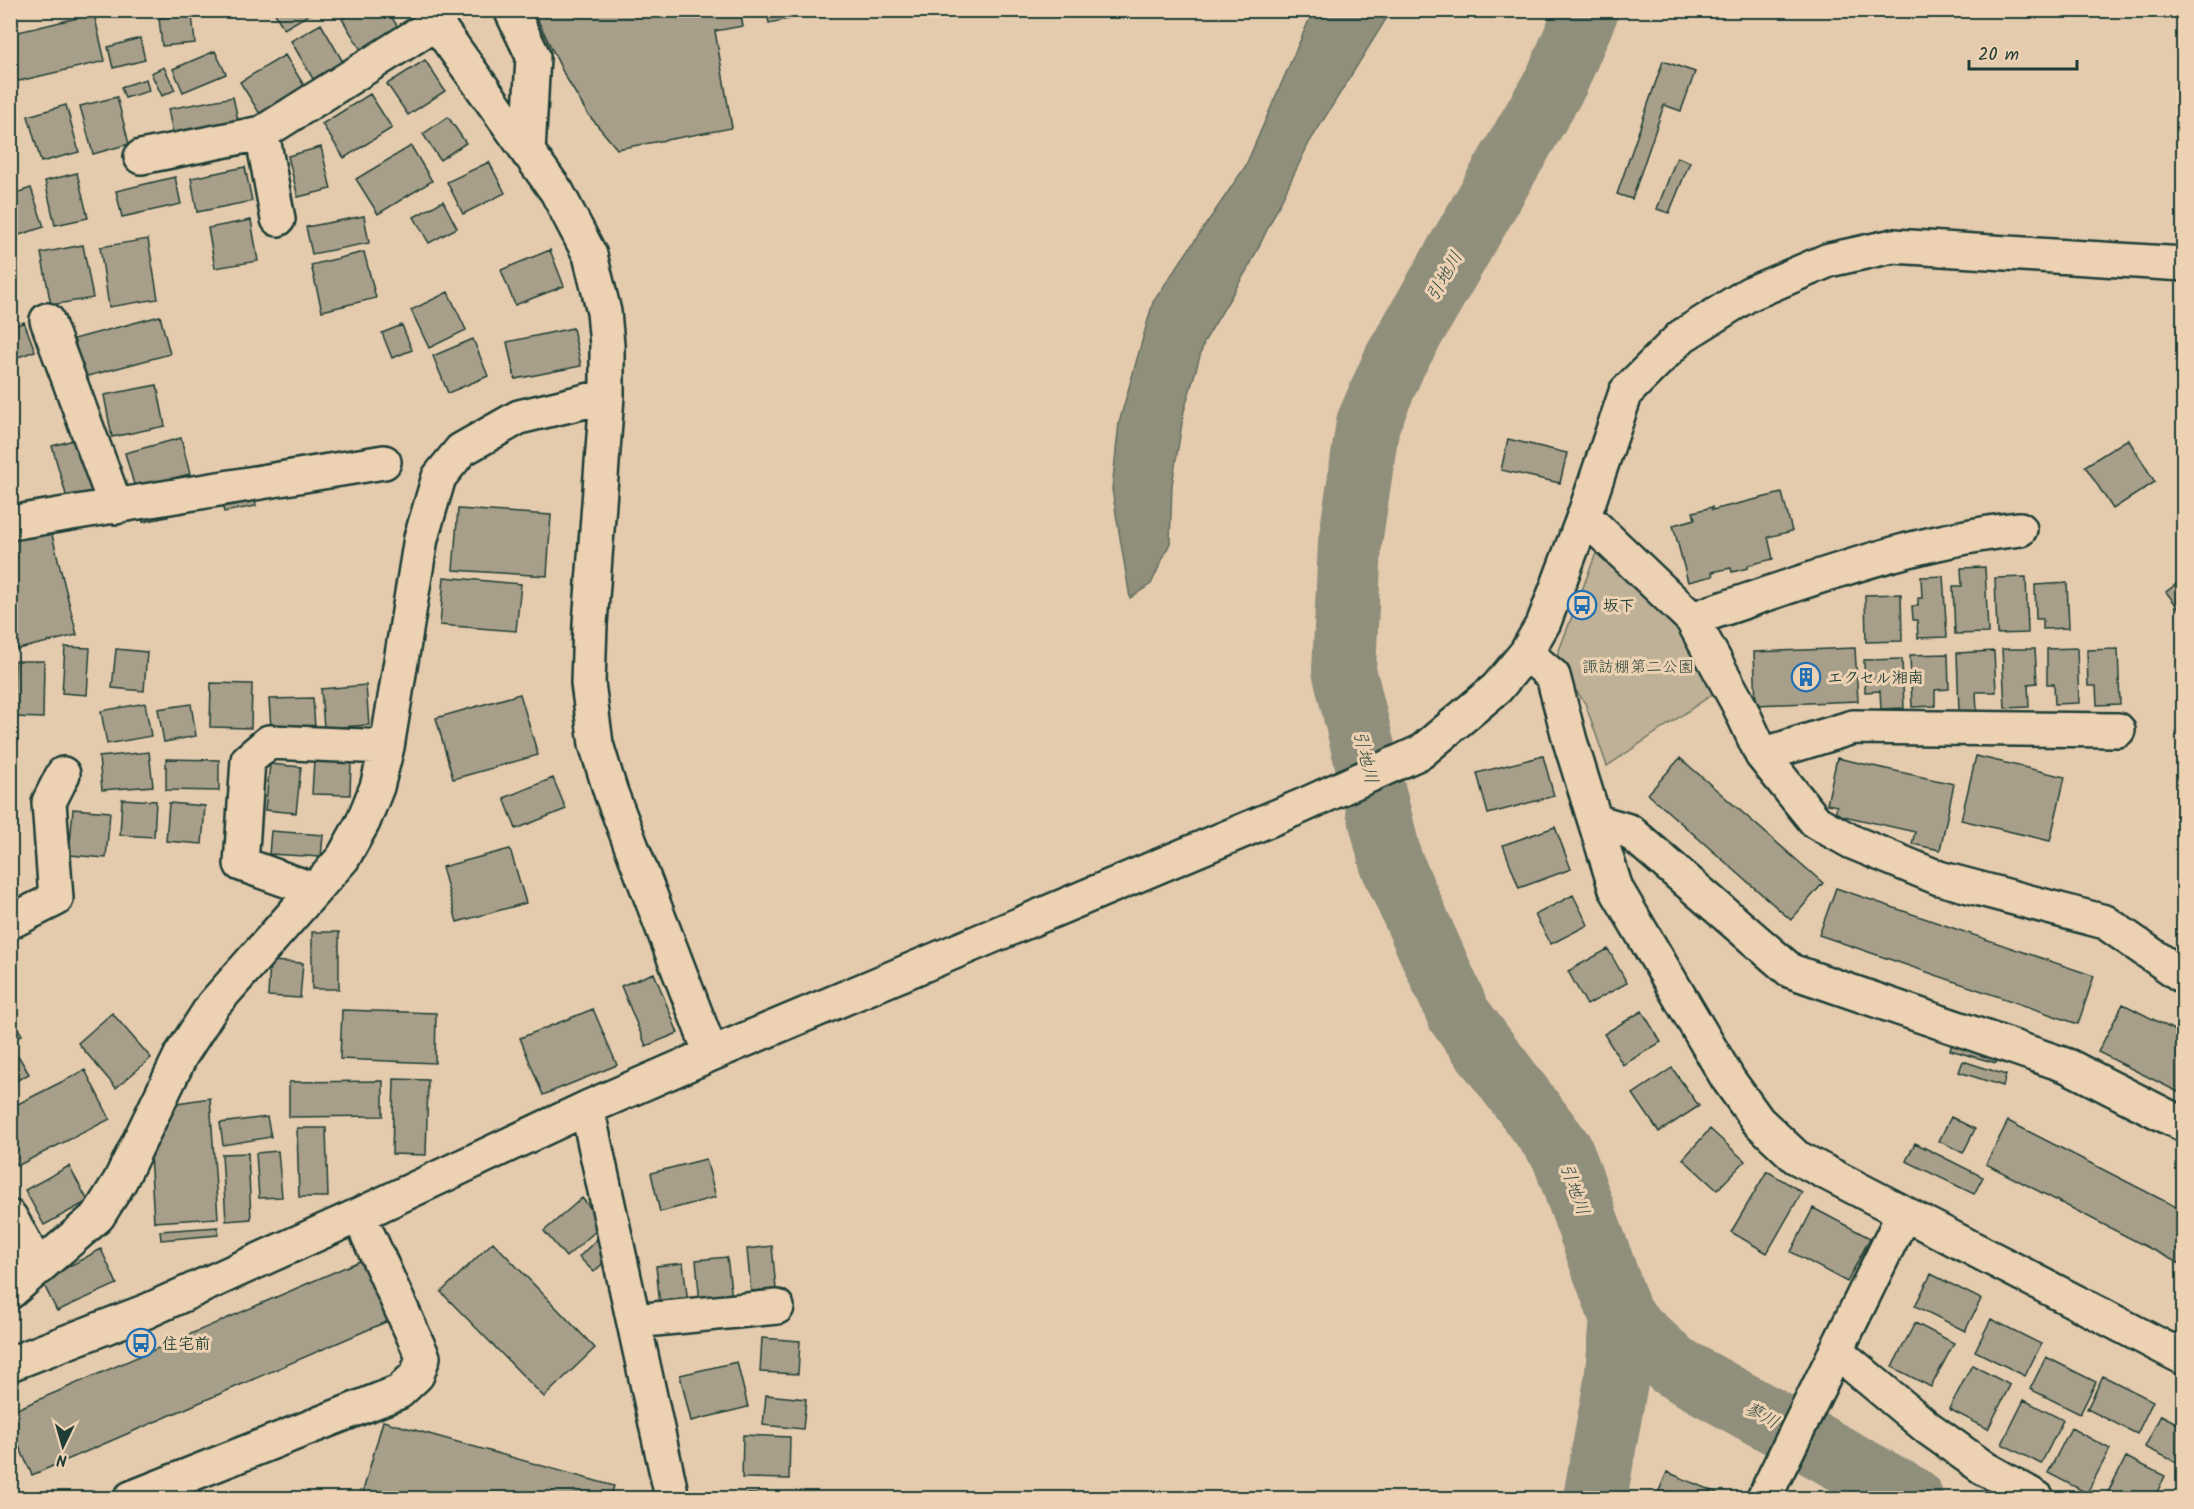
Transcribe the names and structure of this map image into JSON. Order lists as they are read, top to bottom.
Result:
{
  "water": ["引地川", "蓼川"],
  "parks": ["諏訪棚第二公園"],
  "places": {
    "bus stop": ["坂下", "住宅前"],
    "building": ["エクセル湘南"]
  },
  "scale_bar": "20 m",
  "north": "bottom"
}
